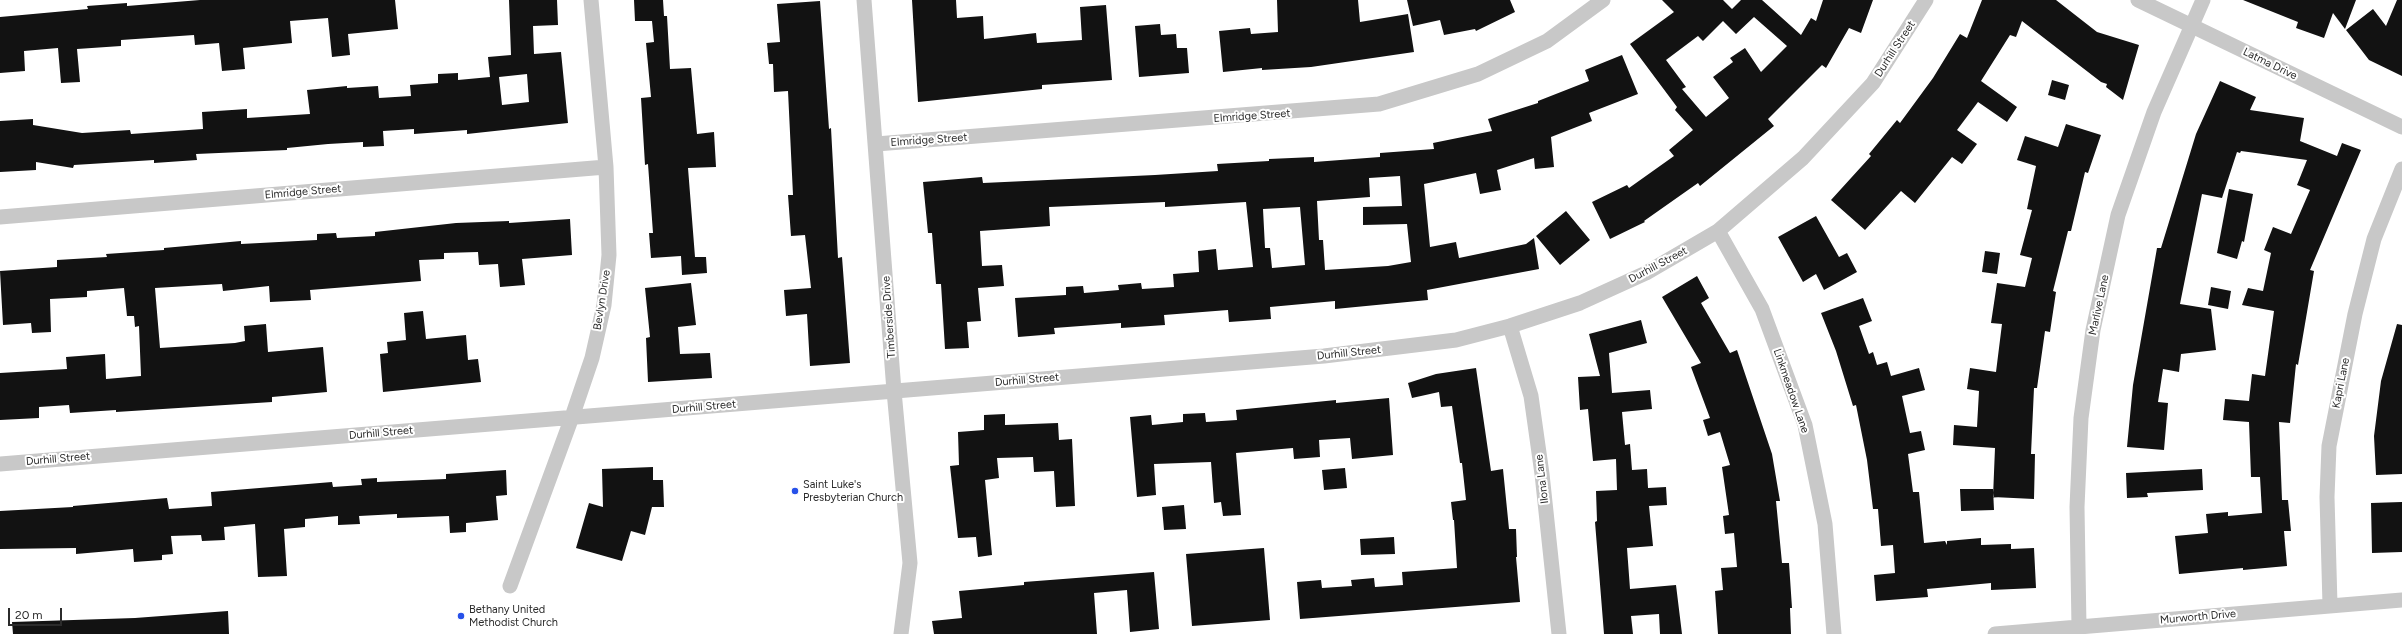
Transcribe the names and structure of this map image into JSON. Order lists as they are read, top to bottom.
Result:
{
  "streets": {
    "street": [
      "Durhill Street",
      "Latma Drive",
      "Elmridge Street",
      "Bevlyn Drive",
      "Marlive Lane",
      "Timberside Drive",
      "Kapri Lane",
      "Linkmeadow Lane",
      "Ilona Lane",
      "Murworth Drive"
    ]
  },
  "crossings": [
    ["Durhill Street", "Bevlyn Drive"],
    ["Durhill Street", "Timberside Drive"],
    ["Durhill Street", "Linkmeadow Lane"],
    ["Durhill Street", "Ilona Lane"],
    ["Latma Drive", "Marlive Lane"],
    ["Elmridge Street", "Bevlyn Drive"],
    ["Elmridge Street", "Timberside Drive"],
    ["Marlive Lane", "Murworth Drive"],
    ["Kapri Lane", "Murworth Drive"]
  ],
  "places": ["Saint Luke's Presbyterian Church", "Bethany United Methodist Church"],
  "scale_bar": "20 m"
}
